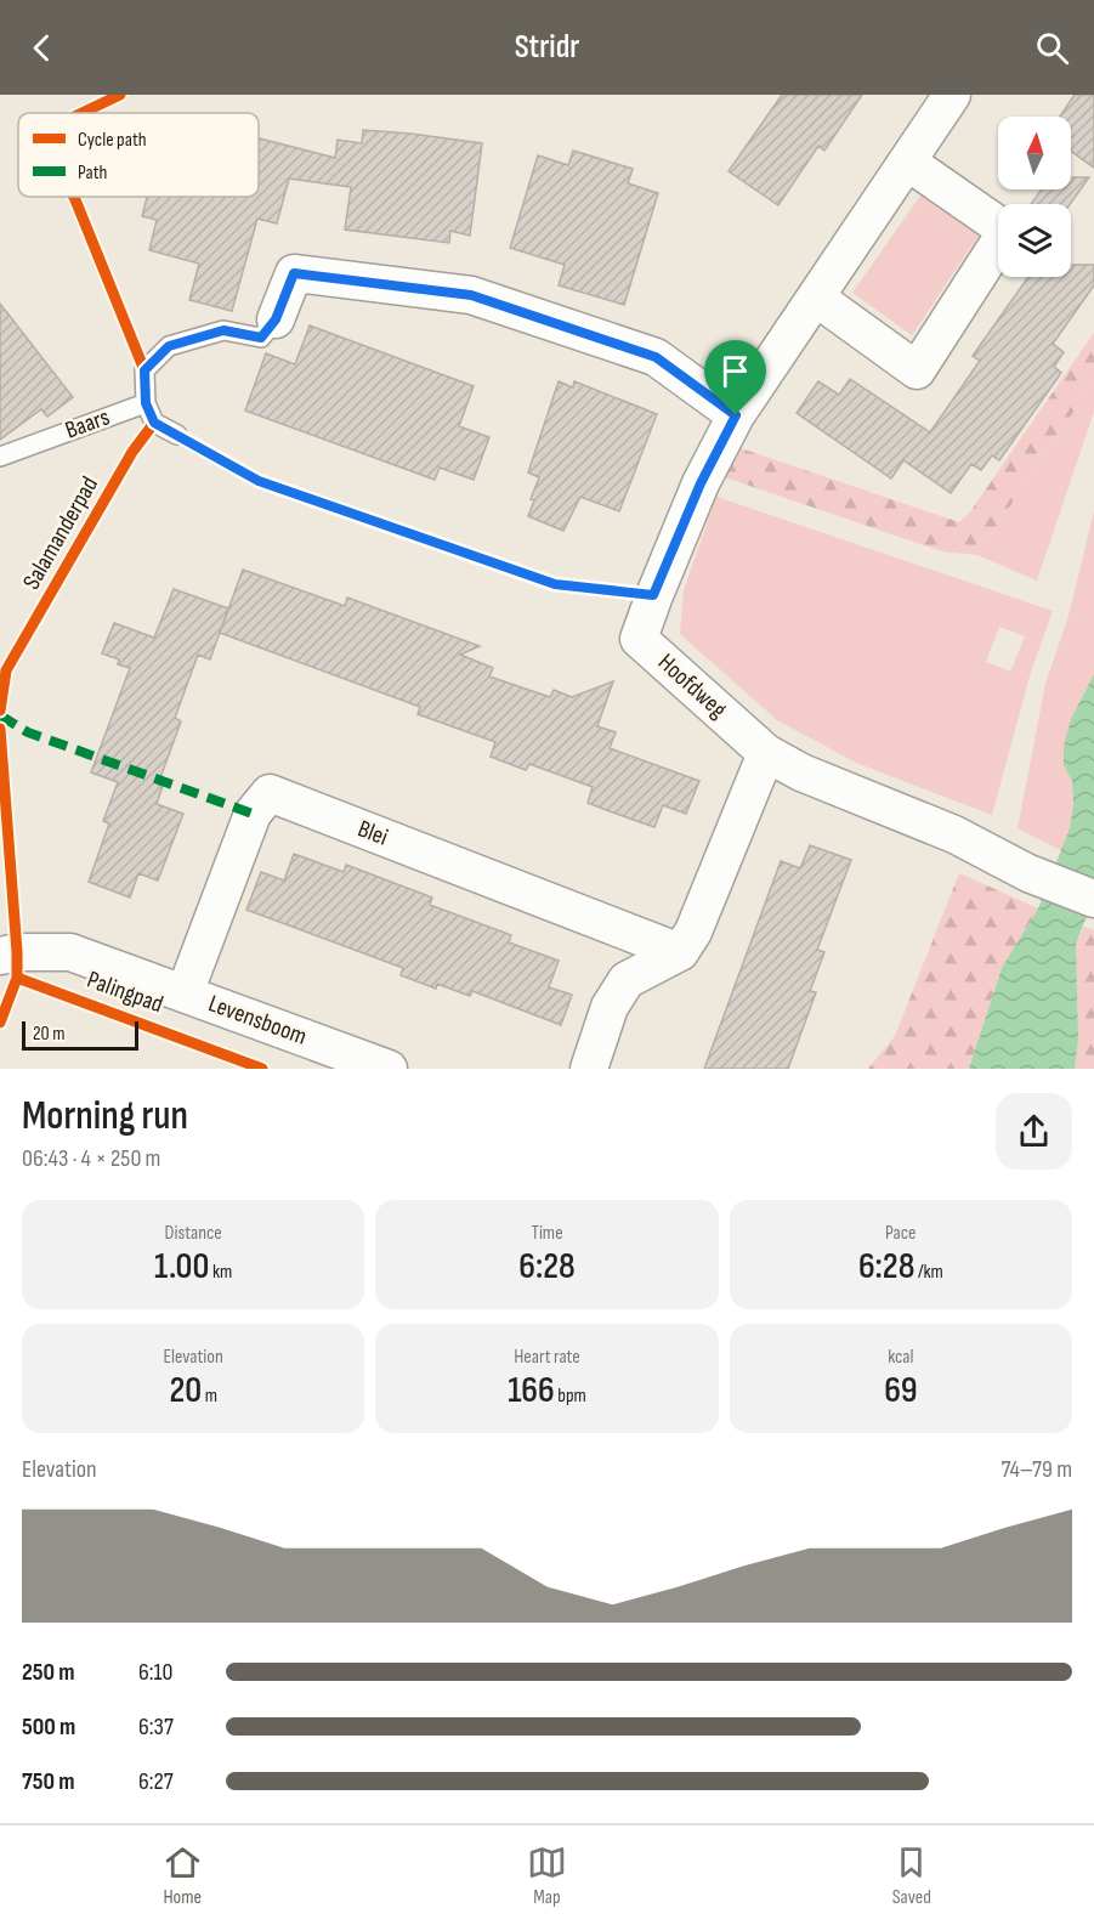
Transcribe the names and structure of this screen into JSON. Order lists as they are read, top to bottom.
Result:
{
  "streets": {
    "street": ["Hoofdweg", "Blei", "Levensboom"],
    "lane": ["Baars"],
    "cycle path": ["Salamanderpad", "Palingpad"]
  },
  "crossings": [
    ["Blei", "Levensboom"]
  ],
  "legend": ["Cycle path", "Path"],
  "scale_bar": "20 m",
  "north": "top",
  "page": {
    "header": "Stridr",
    "scale": "20 m",
    "heading": ["Morning run", "06:43 · 4 × 250 m"],
    "stats": [
      ["Distance", "1.00 km"],
      ["Time", "6:28"],
      ["Pace", "6:28 /km"],
      ["Elevation", "20 m"],
      ["Heart rate", "166 bpm"],
      ["kcal", "69"]
    ],
    "chart": ["Elevation", "74–79 m"],
    "list": [
      {
        "name": "250 m",
        "note": "6:10"
      },
      {
        "name": "500 m",
        "note": "6:37"
      },
      {
        "name": "750 m",
        "note": "6:27"
      }
    ],
    "tabs": ["Home", "Map", "Saved"]
  }
}
